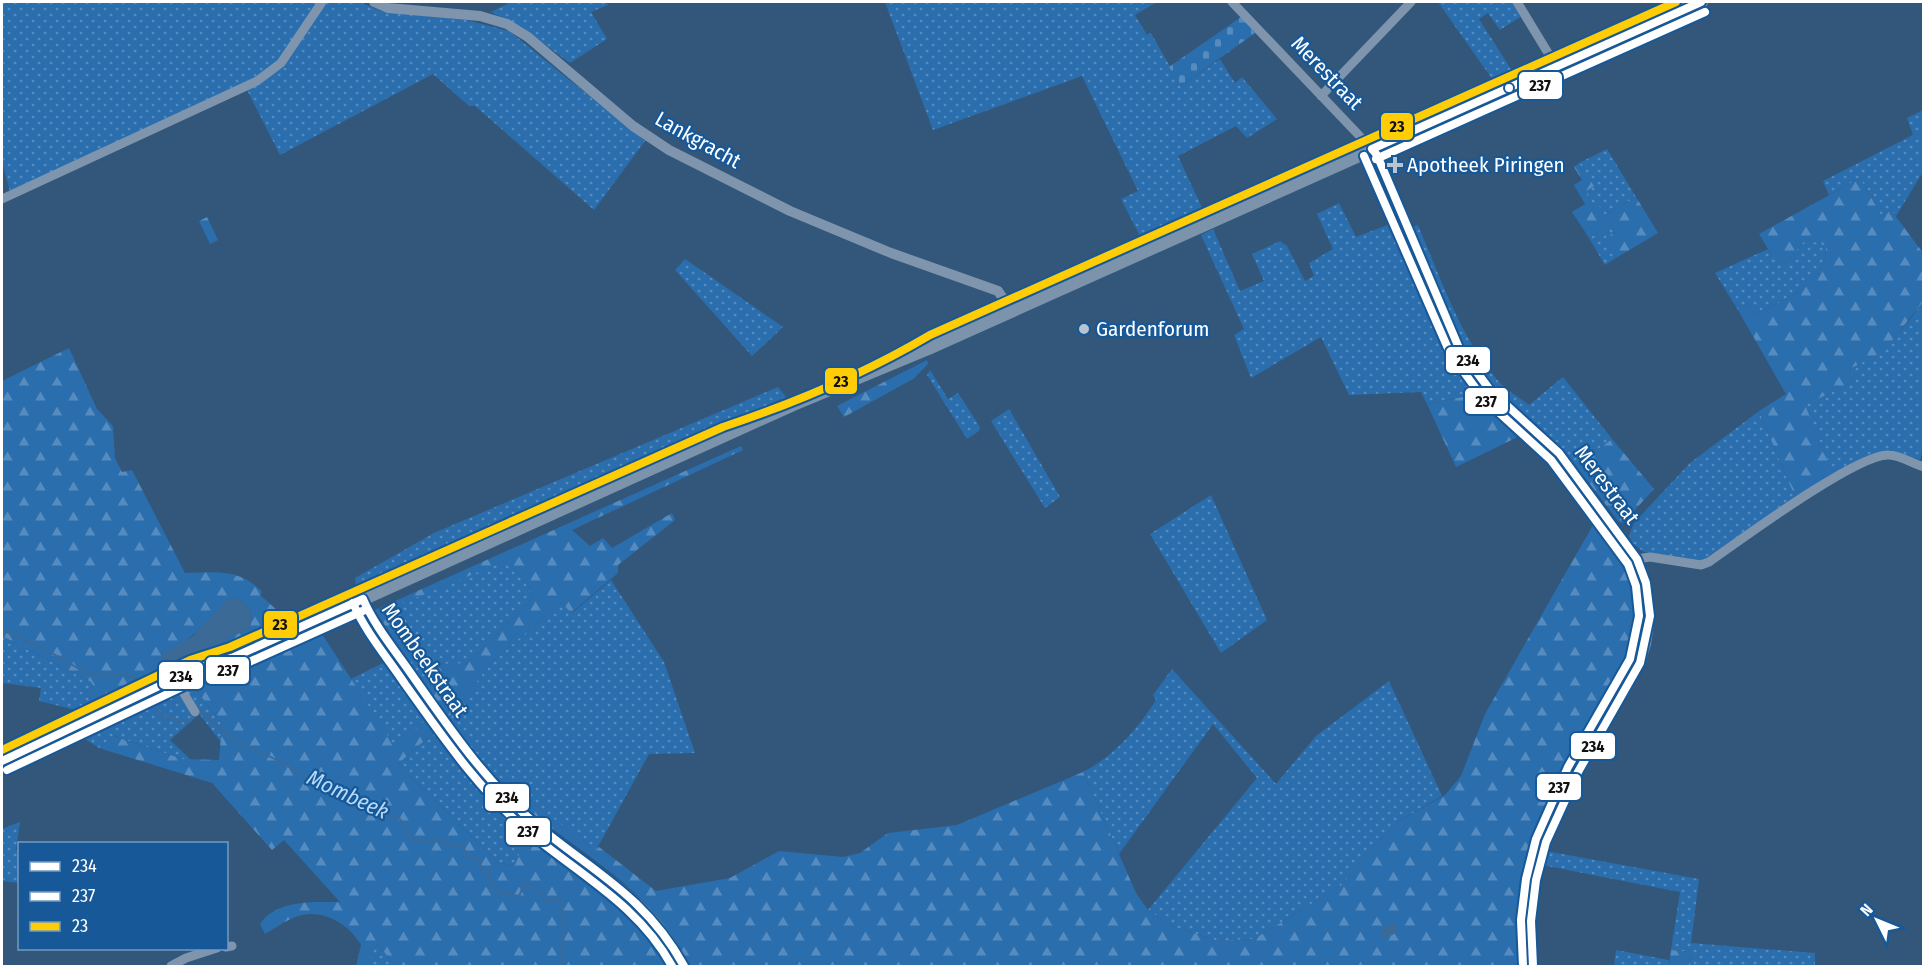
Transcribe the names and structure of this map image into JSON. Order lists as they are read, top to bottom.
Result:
{
  "streets": {
    "street": ["Merestraat", "Lankgracht", "Mombeekstraat"]
  },
  "water": ["Mombeek"],
  "places": {
    "health": ["Apotheek Piringen"],
    "other": ["Gardenforum"]
  },
  "lines": ["transit line 234", "transit line 23", "transit line 237"],
  "legend": ["234", "237", "23"],
  "north": "top left"
}
